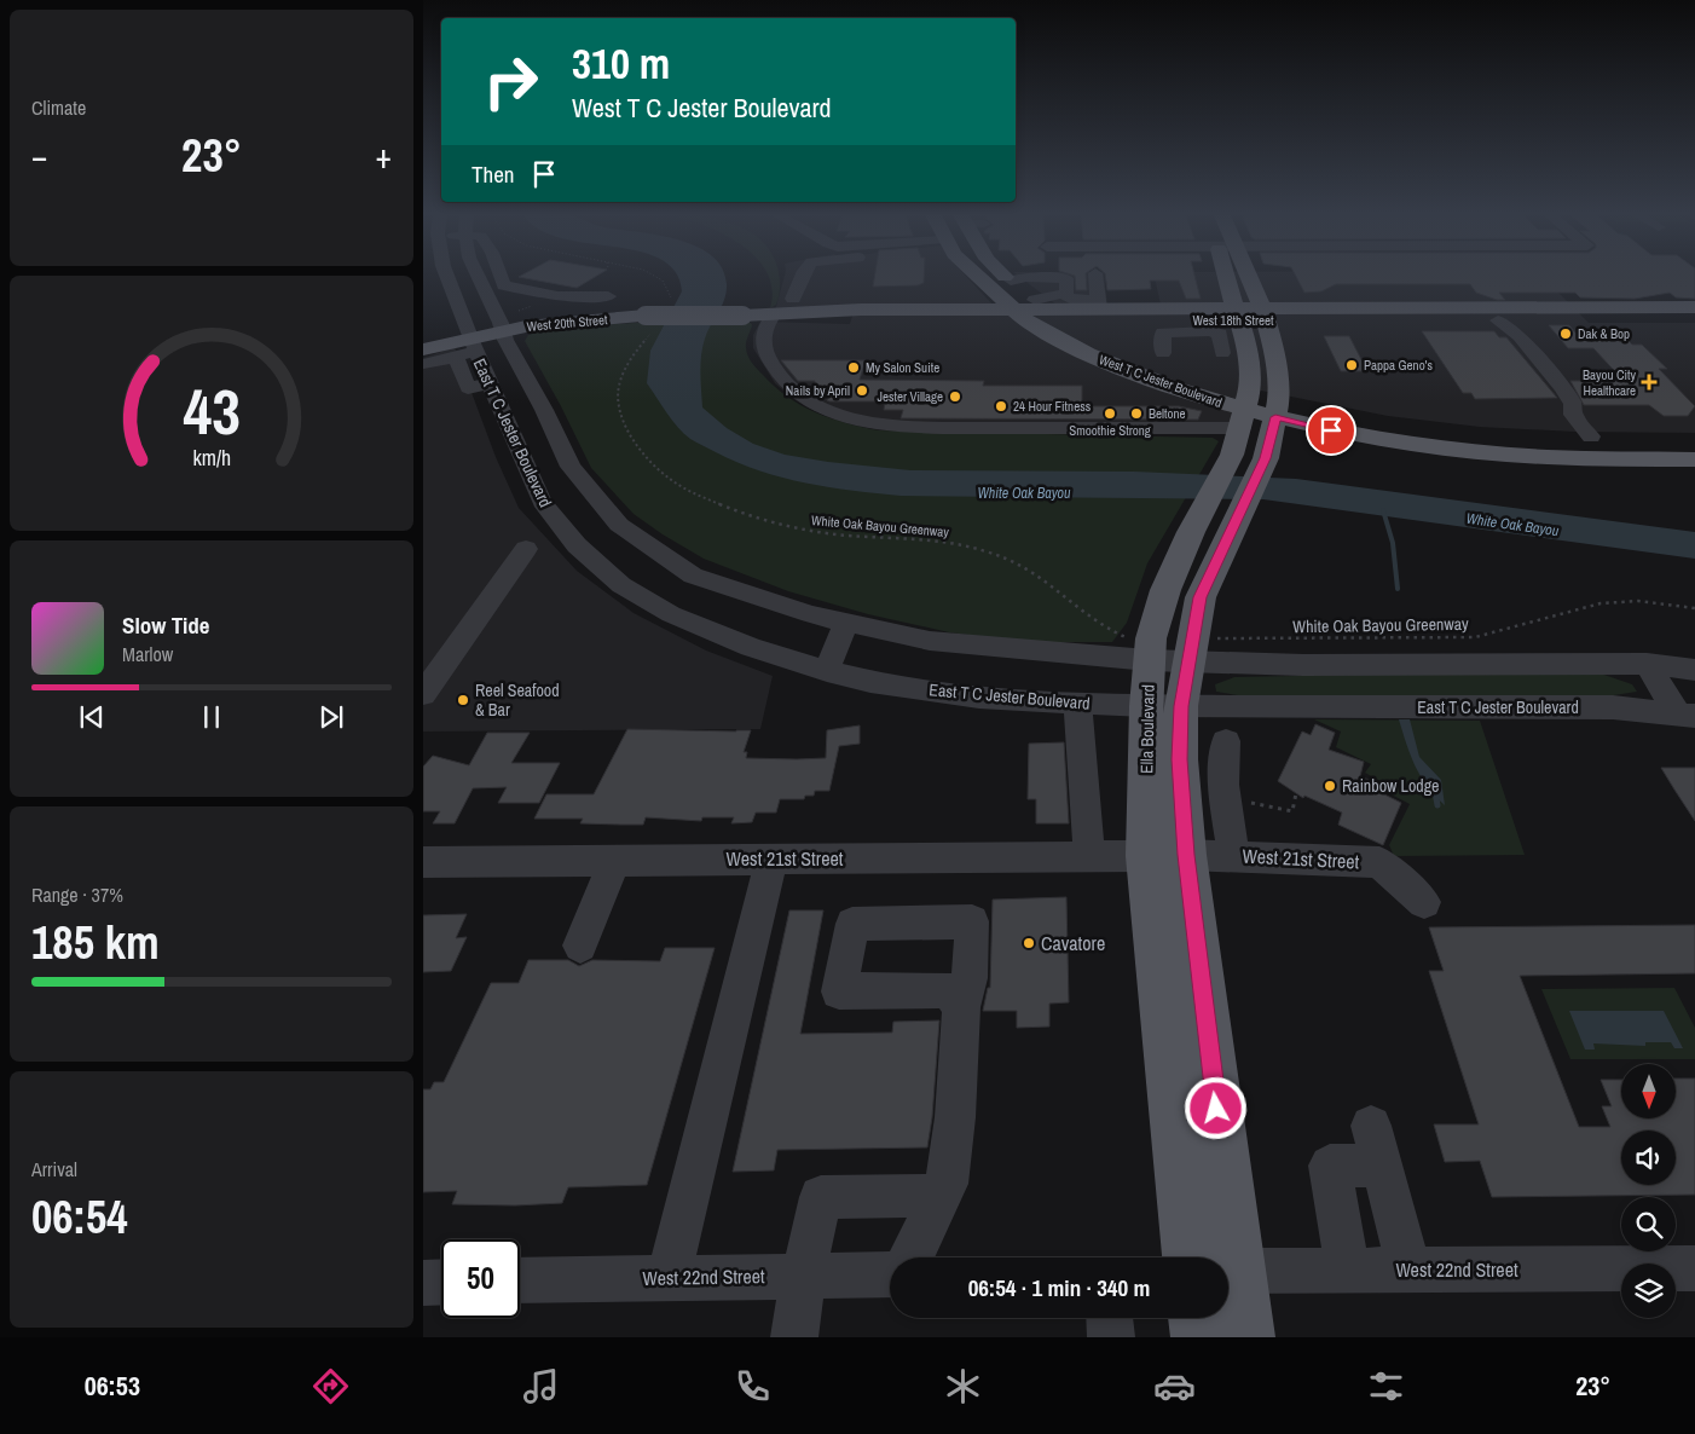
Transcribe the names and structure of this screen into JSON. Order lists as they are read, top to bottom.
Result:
{
  "streets": {
    "main road": [
      "West 18th Street",
      "West 20th Street",
      "West T C Jester Boulevard",
      "Ella Boulevard"
    ],
    "street": ["East T C Jester Boulevard", "West 21st Street", "West 22nd Street"],
    "path": ["White Oak Bayou Greenway"]
  },
  "crossings": [
    ["West 18th Street", "West 20th Street"],
    ["West 18th Street", "West T C Jester Boulevard"],
    ["West 18th Street", "White Oak Bayou Greenway"],
    ["West 18th Street", "Ella Boulevard"],
    ["West 20th Street", "East T C Jester Boulevard"],
    ["West 20th Street", "White Oak Bayou Greenway"],
    ["West T C Jester Boulevard", "Ella Boulevard"],
    ["East T C Jester Boulevard", "White Oak Bayou Greenway"],
    ["East T C Jester Boulevard", "Ella Boulevard"],
    ["White Oak Bayou Greenway", "Ella Boulevard"],
    ["Ella Boulevard", "West 21st Street"]
  ],
  "water": ["White Oak Bayou"],
  "places": {
    "other": [
      "Dak & Bop",
      "Pappa Geno's",
      "My Salon Suite",
      "Nails by April",
      "Jester Village",
      "24 Hour Fitness",
      "Smoothie Strong",
      "Beltone",
      "Reel Seafood & Bar",
      "Rainbow Lodge",
      "Cavatore"
    ],
    "health": ["Bayou City Healthcare"]
  },
  "north": "bottom",
  "page": {
    "tile": [
      "Climate",
      ["Range · 37%", "185 km"],
      ["Arrival", "06:54"]
    ],
    "turn": ["310 m", "West T C Jester Boulevard"],
    "heat": ["−", "23°", "+"],
    "then": "Then",
    "song": ["Slow Tide", "Marlow"],
    "limit": "50",
    "trip": "06:54 · 1 min · 340 m",
    "tabs": ["06:53", "23°"],
    "gauge": ["43", "km/h"]
  }
}
